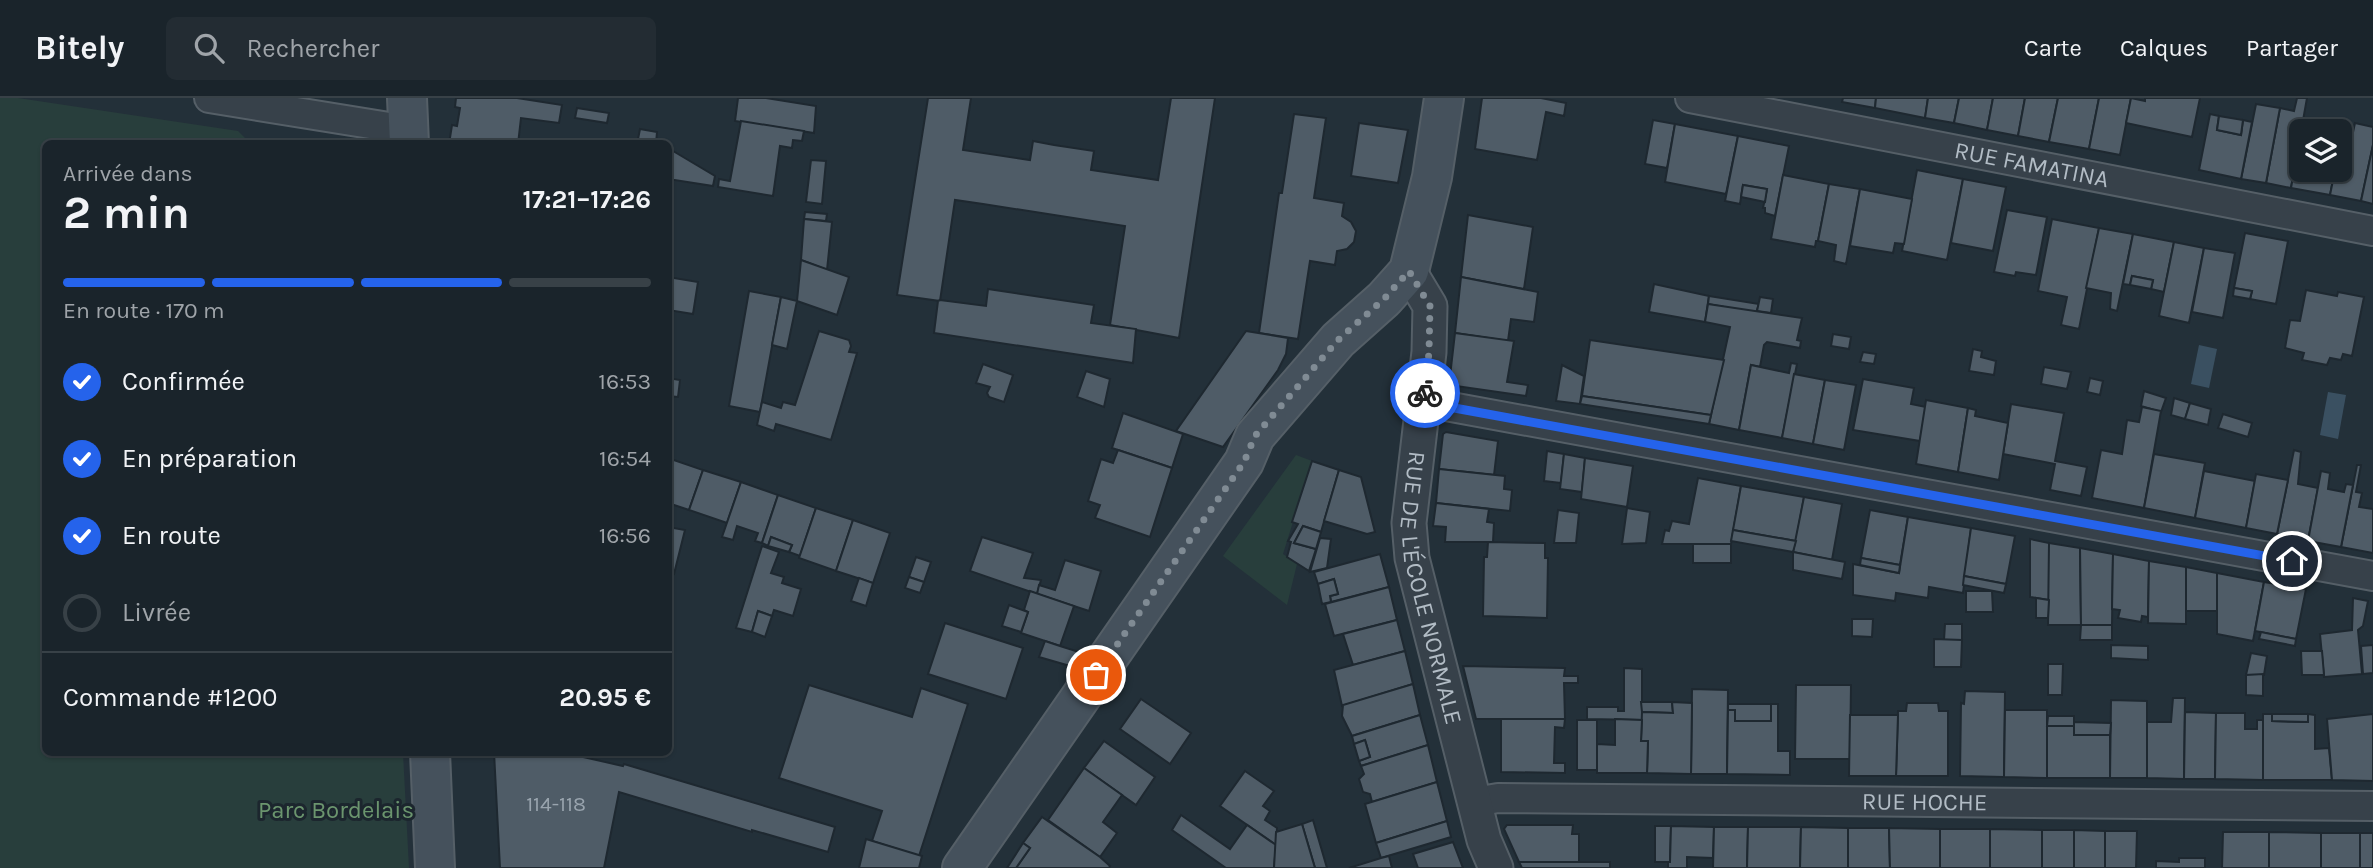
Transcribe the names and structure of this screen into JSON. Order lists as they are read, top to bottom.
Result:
{
  "streets": {
    "street": ["RUE FAMATINA", "RUE DE L'ÉCOLE NORMALE", "RUE HOCHE"]
  },
  "crossings": [
    ["RUE DE L'ÉCOLE NORMALE", "RUE HOCHE"]
  ],
  "parks": ["Parc Bordelais"],
  "house_numbers": ["114-118"],
  "page": {
    "header": "Bitely",
    "search": "Rechercher",
    "nav": ["Carte", "Calques", "Partager"],
    "heading": ["2 min", "Arrivée dans", "17:21–17:26"],
    "panel": ["Commande #1200", "20.95 €"],
    "bar": "En route · 170 m",
    "list": [
      ["Confirmée", "16:53"],
      ["En préparation", "16:54"],
      ["En route", "16:56"],
      "Livrée"
    ]
  }
}
